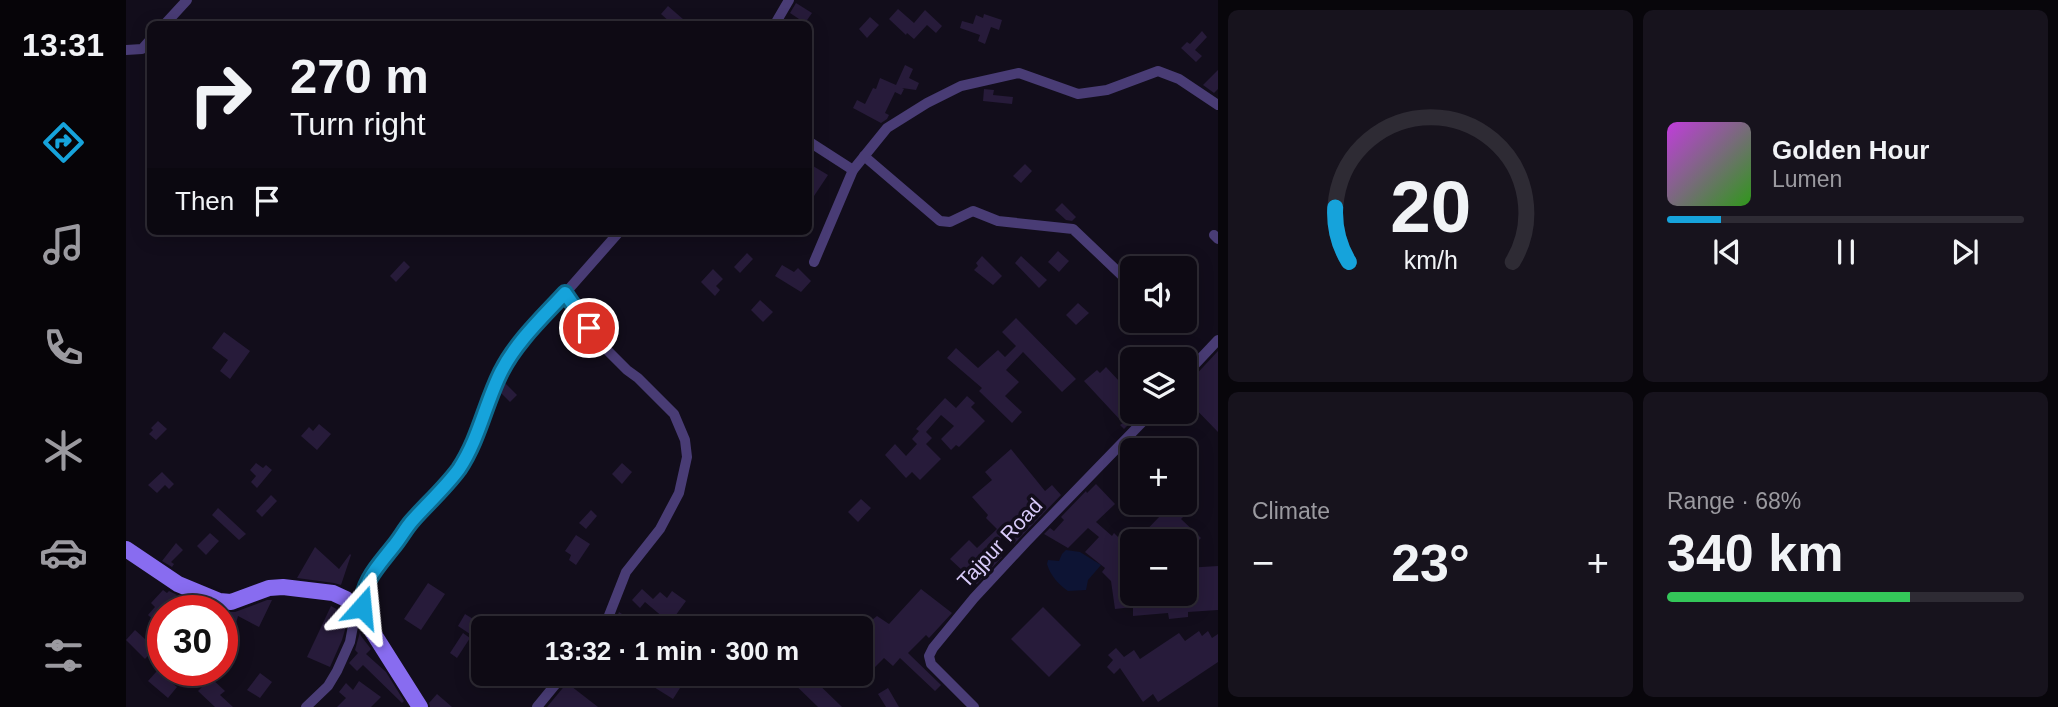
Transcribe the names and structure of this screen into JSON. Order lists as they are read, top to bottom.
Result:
{
  "streets": {
    "street": ["Tajpur Road"]
  },
  "page": {
    "tabs": "13:31",
    "turn": ["270 m", "Turn right"],
    "song": ["Golden Hour", "Lumen"],
    "then": "Then",
    "map_buttons": ["+", "−"],
    "tile": [
      "Climate",
      ["Range · 68%", "340 km"]
    ],
    "heat": ["−", "23°", "+"],
    "limit": "30",
    "trip": "13:32 · 1 min · 300 m",
    "gauge": ["20", "km/h"]
  }
}
